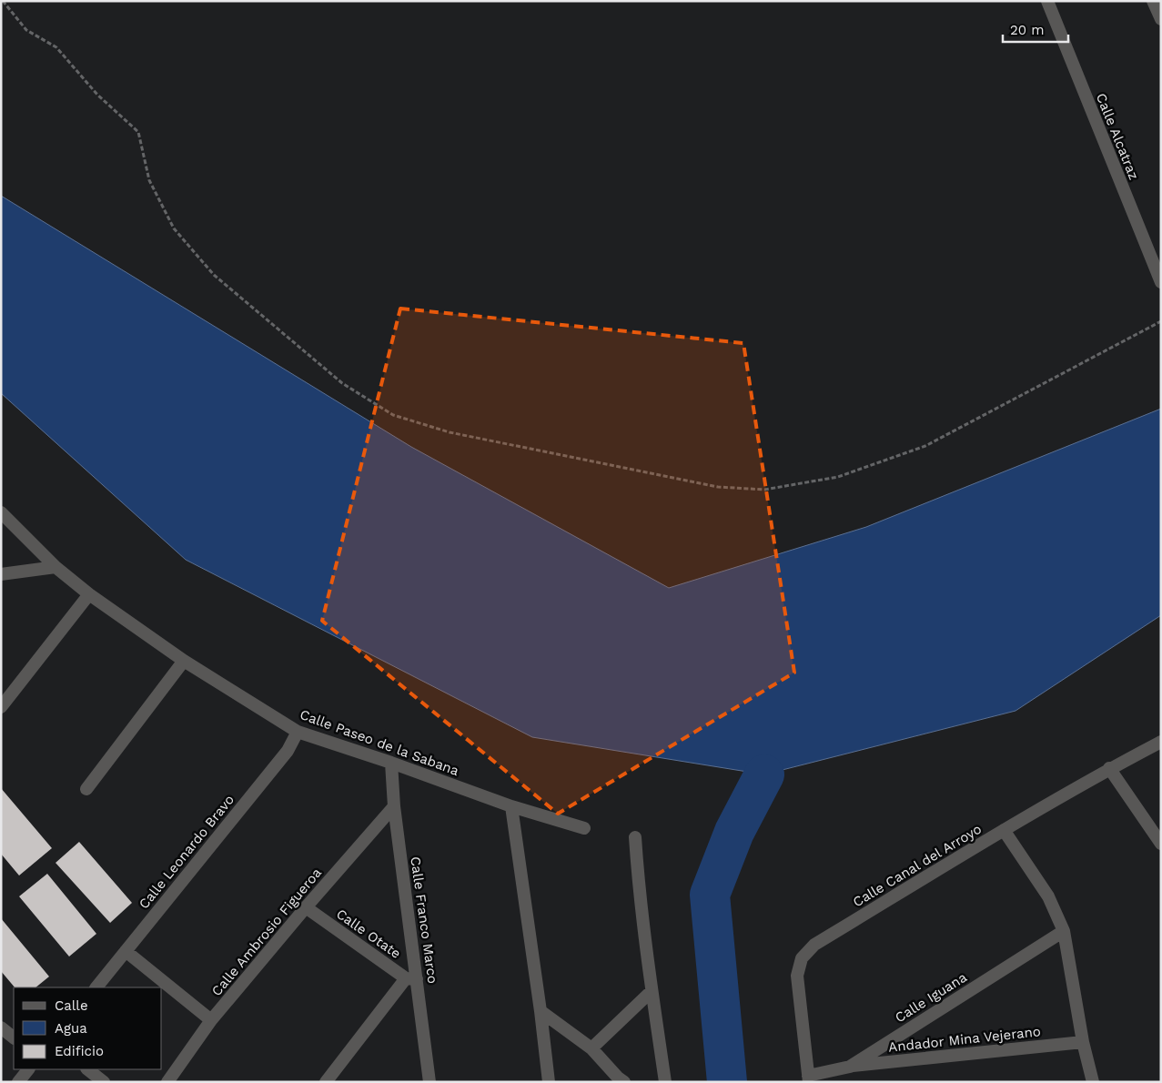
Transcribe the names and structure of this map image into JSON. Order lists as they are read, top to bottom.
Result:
{
  "streets": {
    "street": [
      "Calle Alcatraz",
      "Calle Paseo de la Sabana",
      "Calle Leonardo Bravo",
      "Calle Canal del Arroyo",
      "Calle Franco Marco",
      "Calle Ambrosio Figueroa",
      "Calle Otate",
      "Calle Iguana",
      "Andador Mina Vejerano"
    ]
  },
  "crossings": [
    ["Calle Paseo de la Sabana", "Calle Leonardo Bravo"],
    ["Calle Paseo de la Sabana", "Calle Franco Marco"],
    ["Calle Canal del Arroyo", "Calle Iguana"],
    ["Calle Franco Marco", "Calle Ambrosio Figueroa"],
    ["Calle Franco Marco", "Calle Otate"],
    ["Calle Ambrosio Figueroa", "Calle Otate"],
    ["Calle Iguana", "Andador Mina Vejerano"]
  ],
  "legend": ["Calle", "Agua", "Edificio"],
  "scale_bar": "20 m"
}
